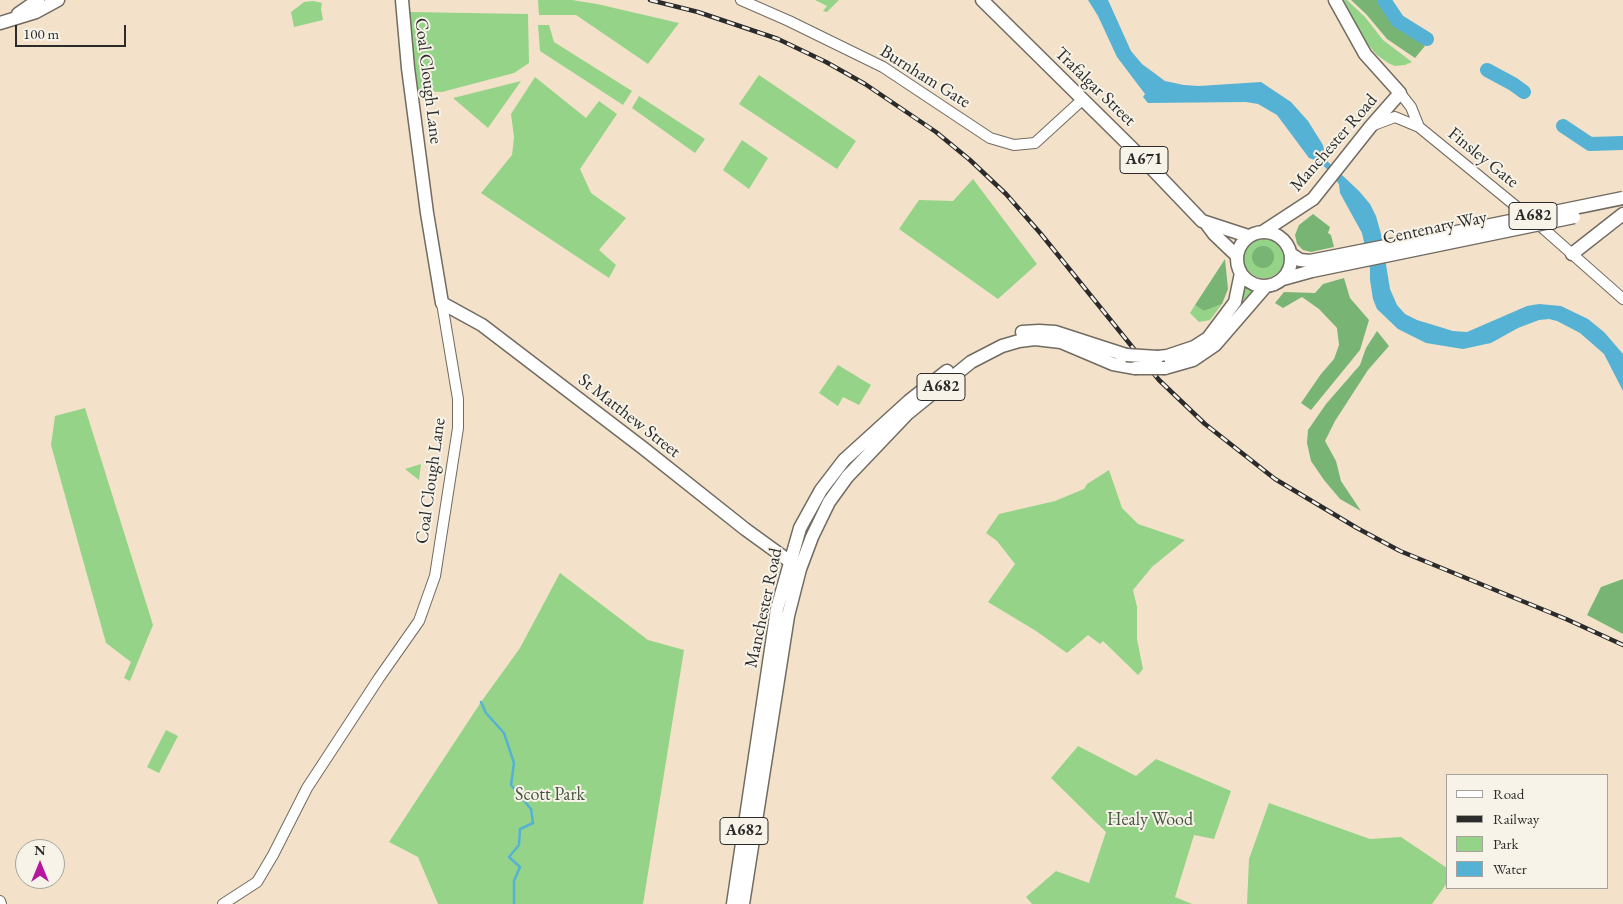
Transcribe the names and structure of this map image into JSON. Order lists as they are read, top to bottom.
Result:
{
  "streets": {
    "main road": [
      "Coal Clough Lane",
      "Trafalgar Street",
      "Manchester Road",
      "A671",
      "A682",
      "Centenary Way",
      "St Matthew Street"
    ],
    "street": ["Burnham Gate", "Finsley Gate"]
  },
  "crossings": [
    ["Burnham Gate", "Trafalgar Street"],
    ["Coal Clough Lane", "St Matthew Street"],
    ["Trafalgar Street", "Manchester Road"],
    ["Trafalgar Street", "Centenary Way"],
    ["Manchester Road", "Finsley Gate"],
    ["Manchester Road", "Centenary Way"],
    ["Manchester Road", "St Matthew Street"]
  ],
  "parks": ["Scott Park", "Healy Wood"],
  "legend": [
    "Road",
    "Railway",
    "Park",
    "Water"
  ],
  "scale_bar": "100 m",
  "north": "top"
}
